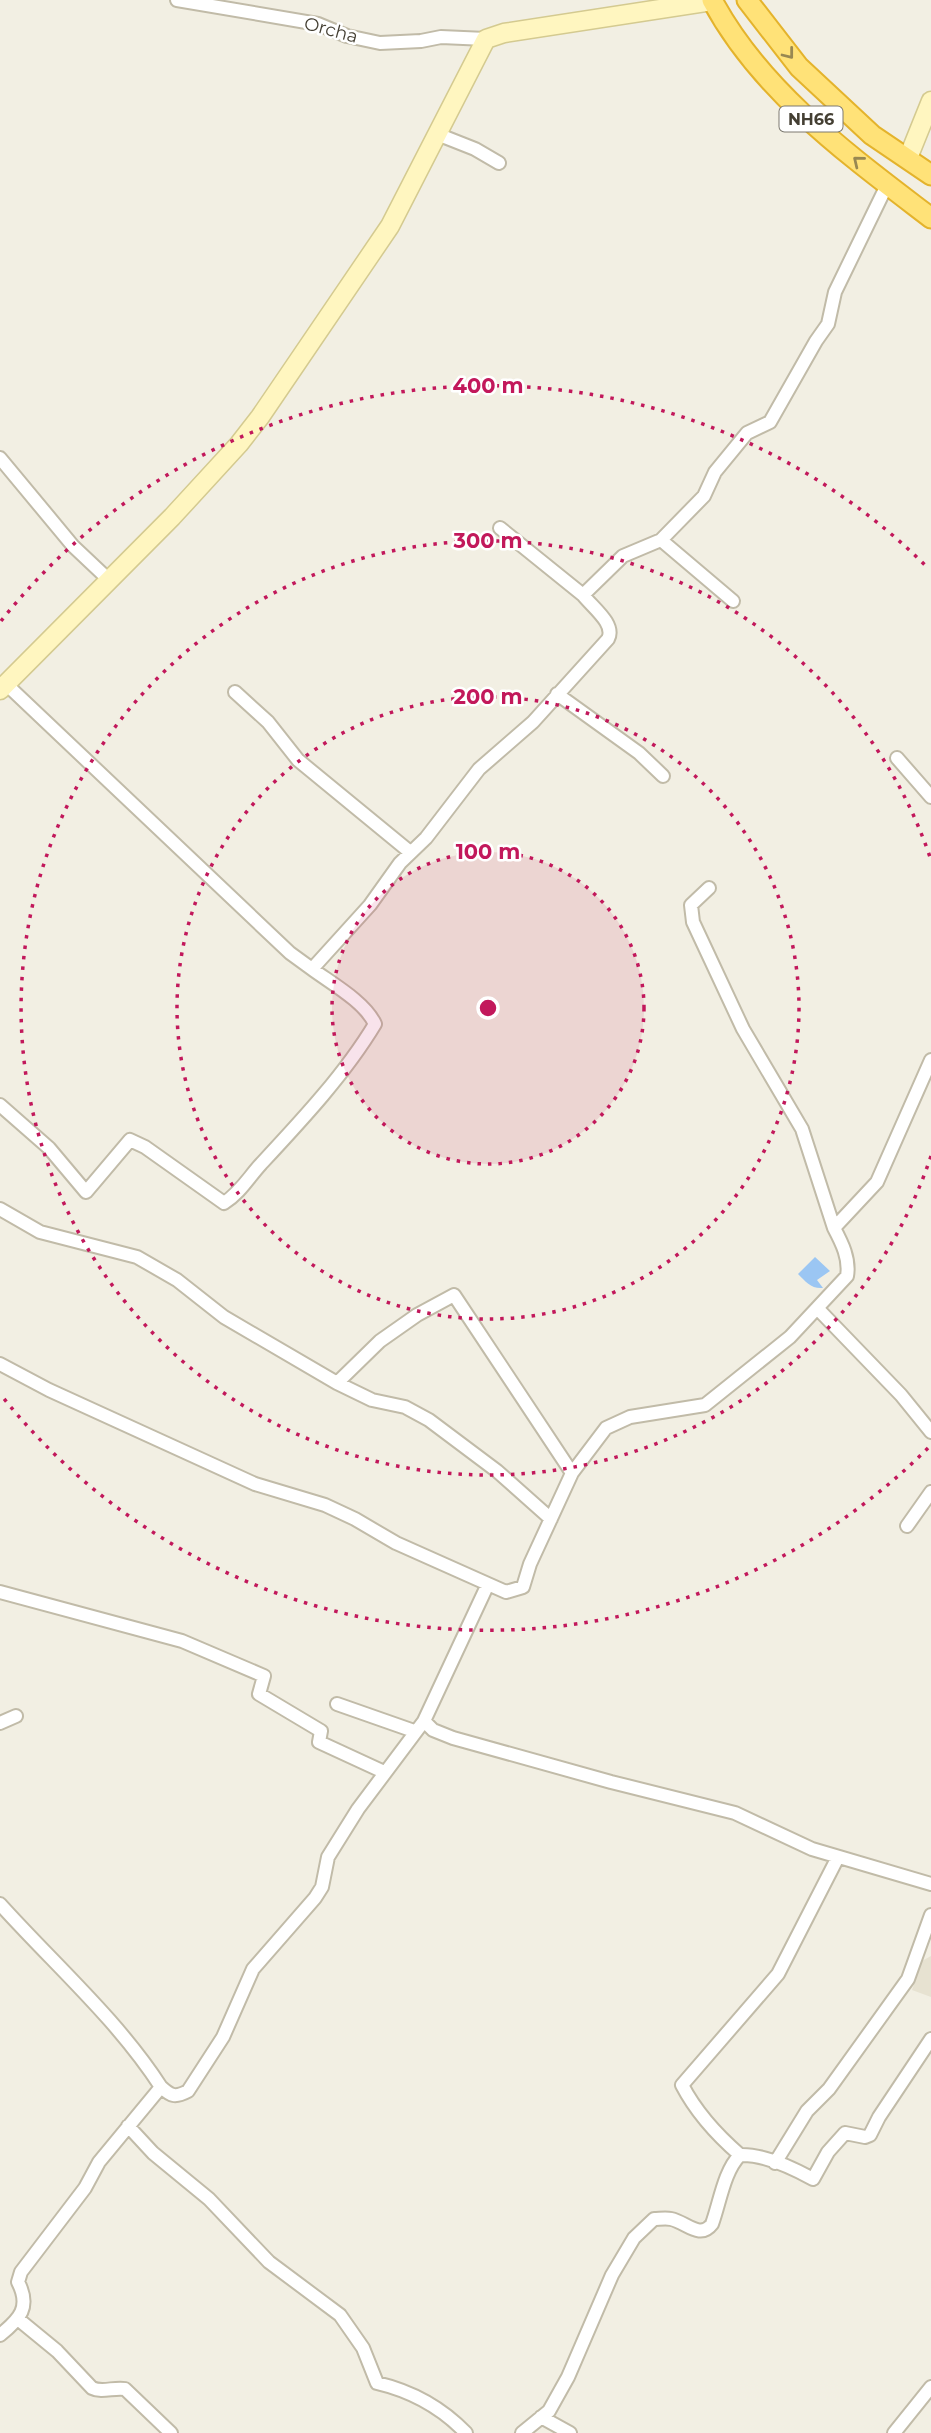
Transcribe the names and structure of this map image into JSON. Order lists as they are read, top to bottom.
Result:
{
  "streets": {
    "highway": ["NH66"],
    "street": ["Orcha"]
  },
  "rings": [
    "400 m",
    "300 m",
    "200 m",
    "100 m"
  ]
}
